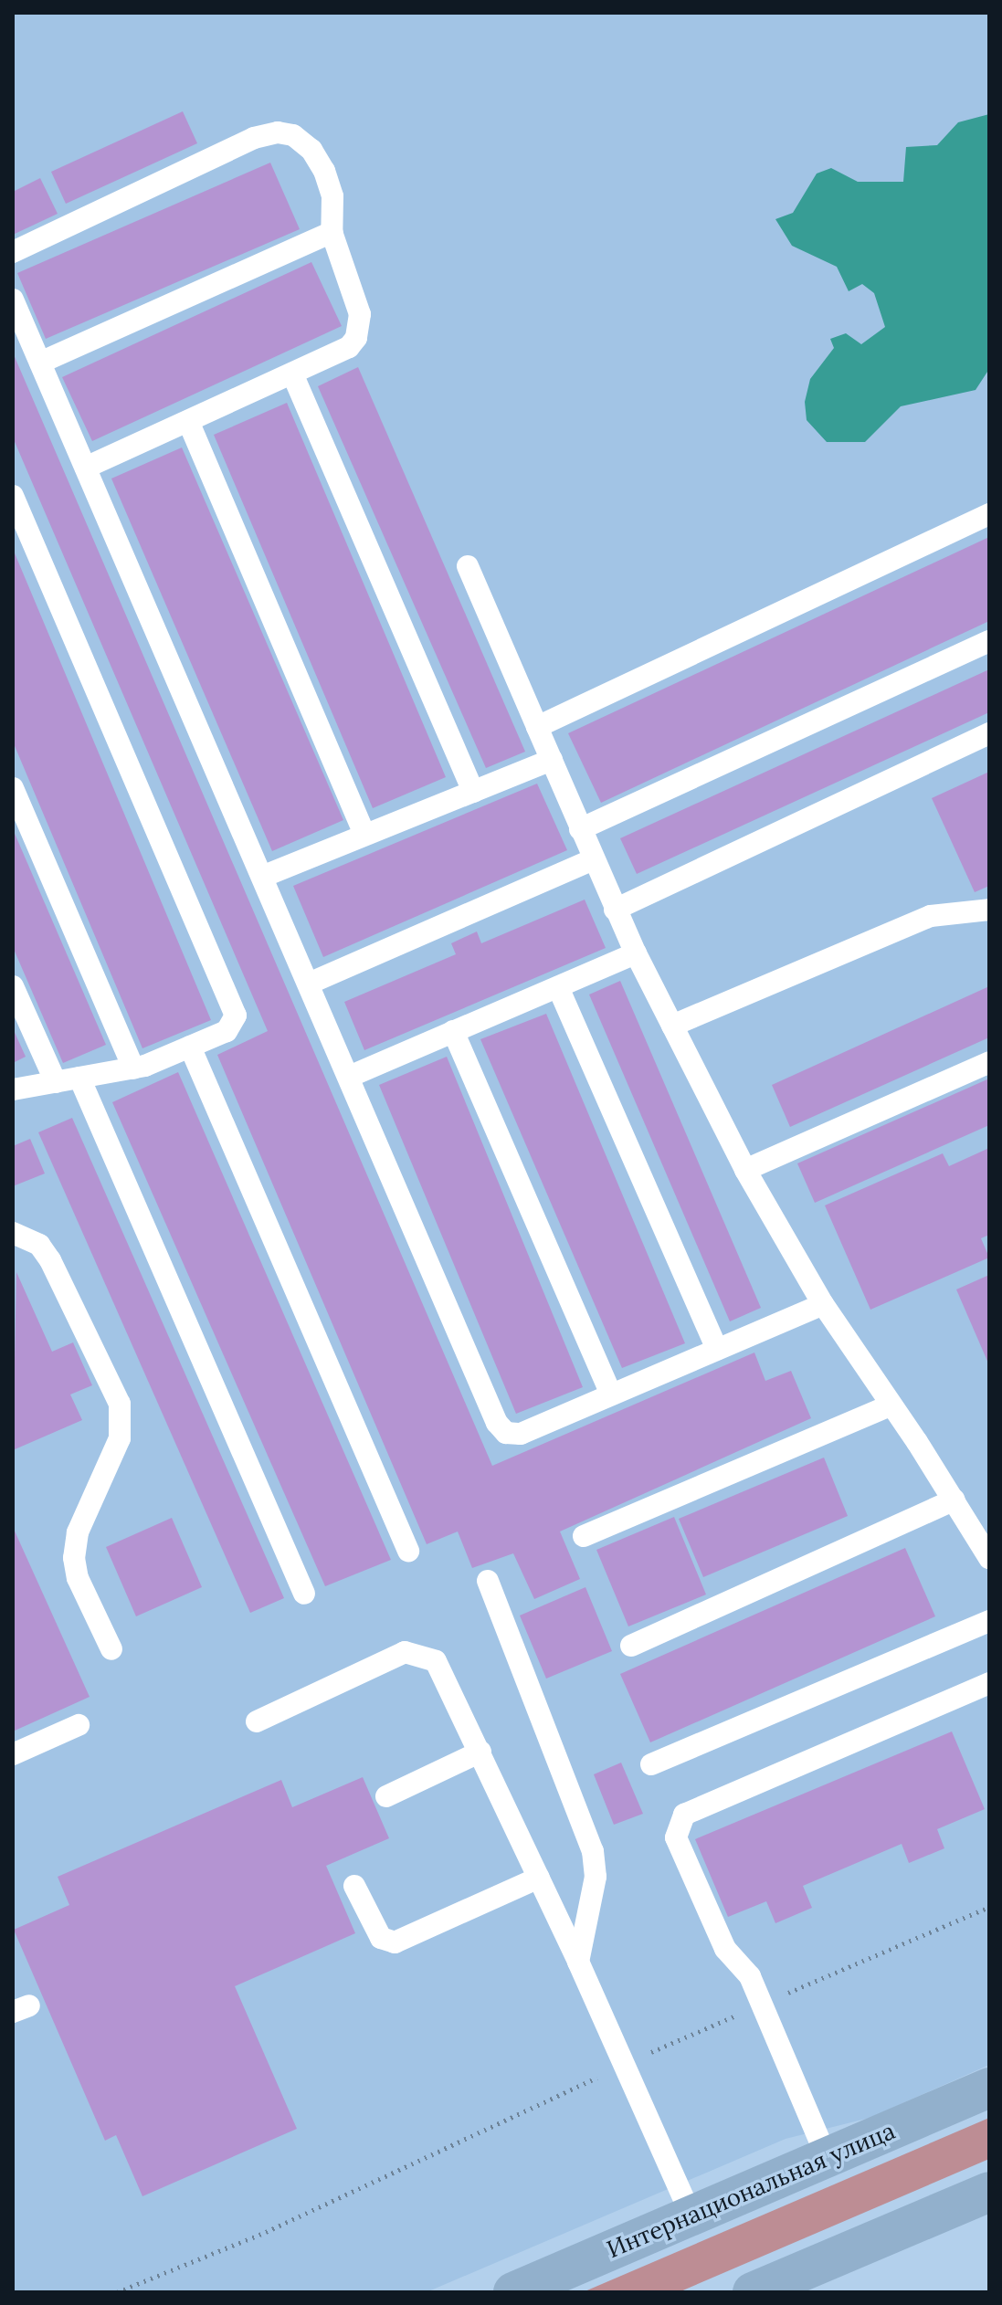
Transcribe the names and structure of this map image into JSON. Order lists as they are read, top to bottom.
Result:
{
  "streets": {
    "main road": ["Интернациональная улица"]
  }
}
